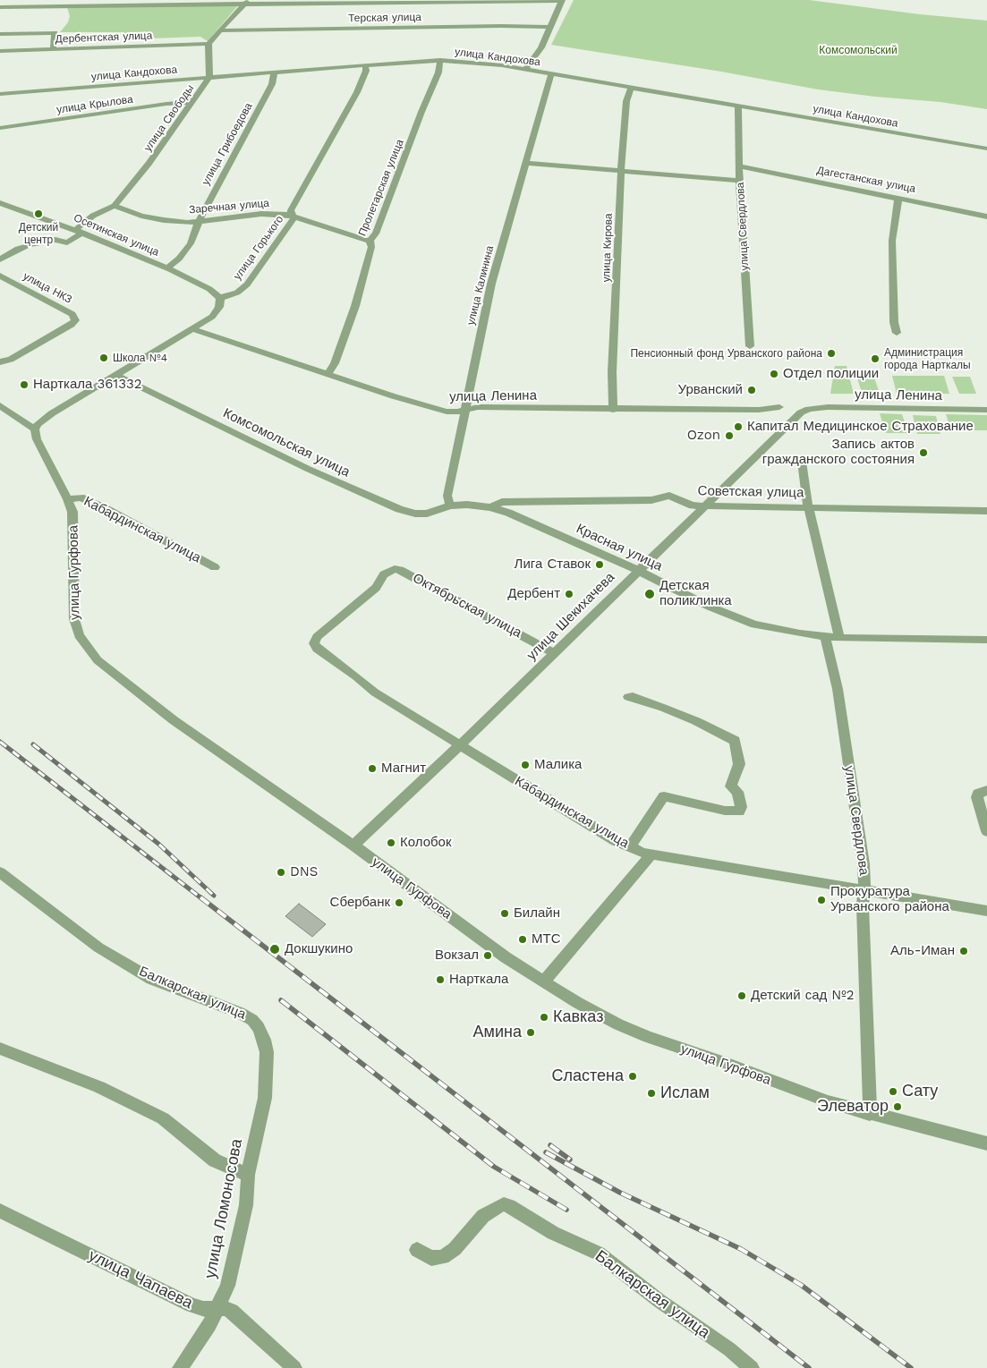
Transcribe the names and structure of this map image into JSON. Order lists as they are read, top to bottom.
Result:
{
  "streets": {
    "street": [
      "Терская улица",
      "Дербентская улица",
      "улица Кандохова",
      "улица Крылова",
      "улица Свободы",
      "улица Грибоедова",
      "Дагестанская улица",
      "Пролетарская улица",
      "Заречная улица",
      "улица Свердлова",
      "Осетинская улица",
      "улица Горького",
      "улица Кирова",
      "улица Калинина",
      "улица НКЗ",
      "улица Ленина",
      "Комсомольская улица",
      "Советская улица",
      "Кабардинская улица",
      "Красная улица",
      "улица Гурфова",
      "Октябрьская улица",
      "улица Шекихачева",
      "Балкарская улица",
      "улица Ломоносова",
      "улица Чапаева"
    ]
  },
  "crossings": [
    ["Дербентская улица", "улица Свободы"],
    ["улица Кандохова", "улица Свободы"],
    ["улица Кандохова", "улица Грибоедова"],
    ["улица Кандохова", "Пролетарская улица"],
    ["улица Кандохова", "улица Свердлова"],
    ["улица Кандохова", "улица Горького"],
    ["улица Кандохова", "улица Кирова"],
    ["улица Кандохова", "улица Калинина"],
    ["улица Крылова", "улица Свободы"],
    ["улица Свободы", "Заречная улица"],
    ["улица Свободы", "Осетинская улица"],
    ["улица Грибоедова", "Заречная улица"],
    ["улица Грибоедова", "Осетинская улица"],
    ["Дагестанская улица", "улица Свердлова"],
    ["Пролетарская улица", "Заречная улица"],
    ["Пролетарская улица", "улица Ленина"],
    ["Заречная улица", "улица Горького"],
    ["улица Свердлова", "Кабардинская улица"],
    ["улица Свердлова", "Красная улица"],
    ["улица Свердлова", "улица Гурфова"],
    ["Осетинская улица", "улица Горького"],
    ["улица Кирова", "улица Ленина"],
    ["улица Калинина", "улица Ленина"],
    ["улица Калинина", "Комсомольская улица"],
    ["улица Калинина", "Красная улица"],
    ["улица Ленина", "улица Шекихачева"],
    ["Комсомольская улица", "Красная улица"],
    ["Советская улица", "Красная улица"],
    ["Советская улица", "улица Шекихачева"],
    ["Кабардинская улица", "улица Гурфова"],
    ["Кабардинская улица", "Октябрьская улица"],
    ["Кабардинская улица", "улица Шекихачева"],
    ["Красная улица", "улица Шекихачева"],
    ["улица Гурфова", "улица Шекихачева"],
    ["Октябрьская улица", "улица Шекихачева"],
    ["Балкарская улица", "улица Ломоносова"],
    ["улица Ломоносова", "улица Чапаева"]
  ],
  "parks": ["Комсомольский"],
  "places": [
    "Детский центр",
    "Пенсионный фонд Урванского района",
    "Школа №4",
    "Администрация города Нарткалы",
    "Отдел полиции",
    "Нарткала 361332",
    "Урванский",
    "Капитал Медицинское Страхование",
    "Ozon",
    "Запись актов гражданского состояния",
    "Лига Ставок",
    "Дербент",
    "Детская поликлинка",
    "Малика",
    "Магнит",
    "Колобок",
    "DNS",
    "Прокуратура Урванского района",
    "Сбербанк",
    "Билайн",
    "МТС",
    "Докшукино",
    "Аль-Иман",
    "Вокзал",
    "Нарткала",
    "Детский сад №2",
    "Кавказ",
    "Амина",
    "Сластена",
    "Сату",
    "Ислам",
    "Элеватор"
  ]
}
